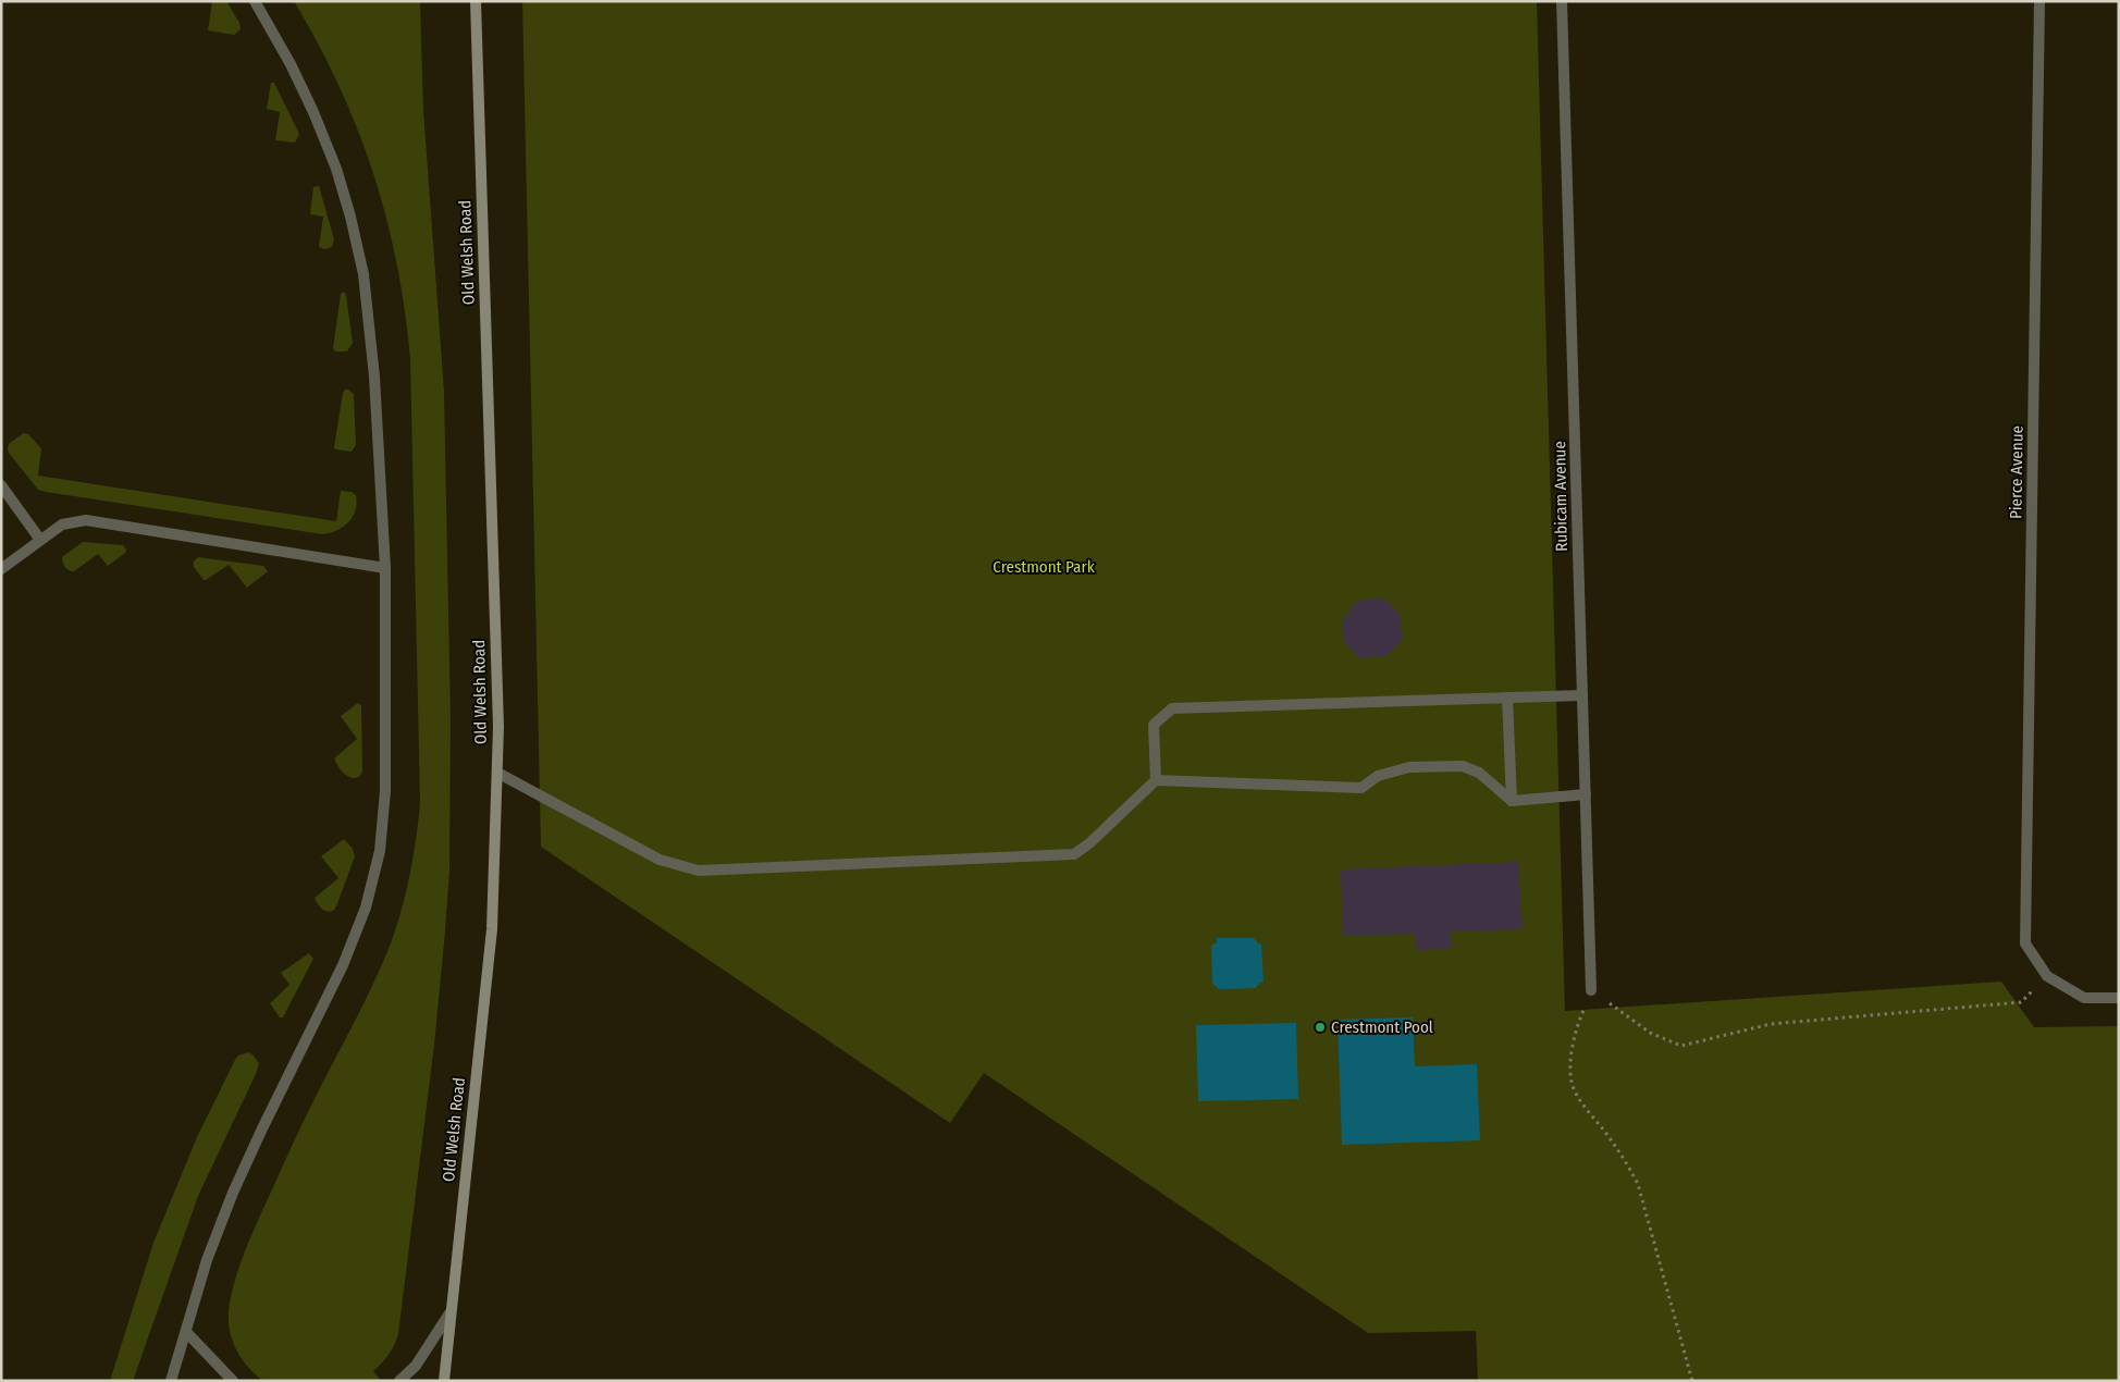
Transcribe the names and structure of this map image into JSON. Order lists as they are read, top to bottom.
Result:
{
  "streets": {
    "street": ["Old Welsh Road", "Pierce Avenue", "Rubicam Avenue"]
  },
  "parks": ["Crestmont Park"],
  "places": ["Crestmont Pool"]
}
